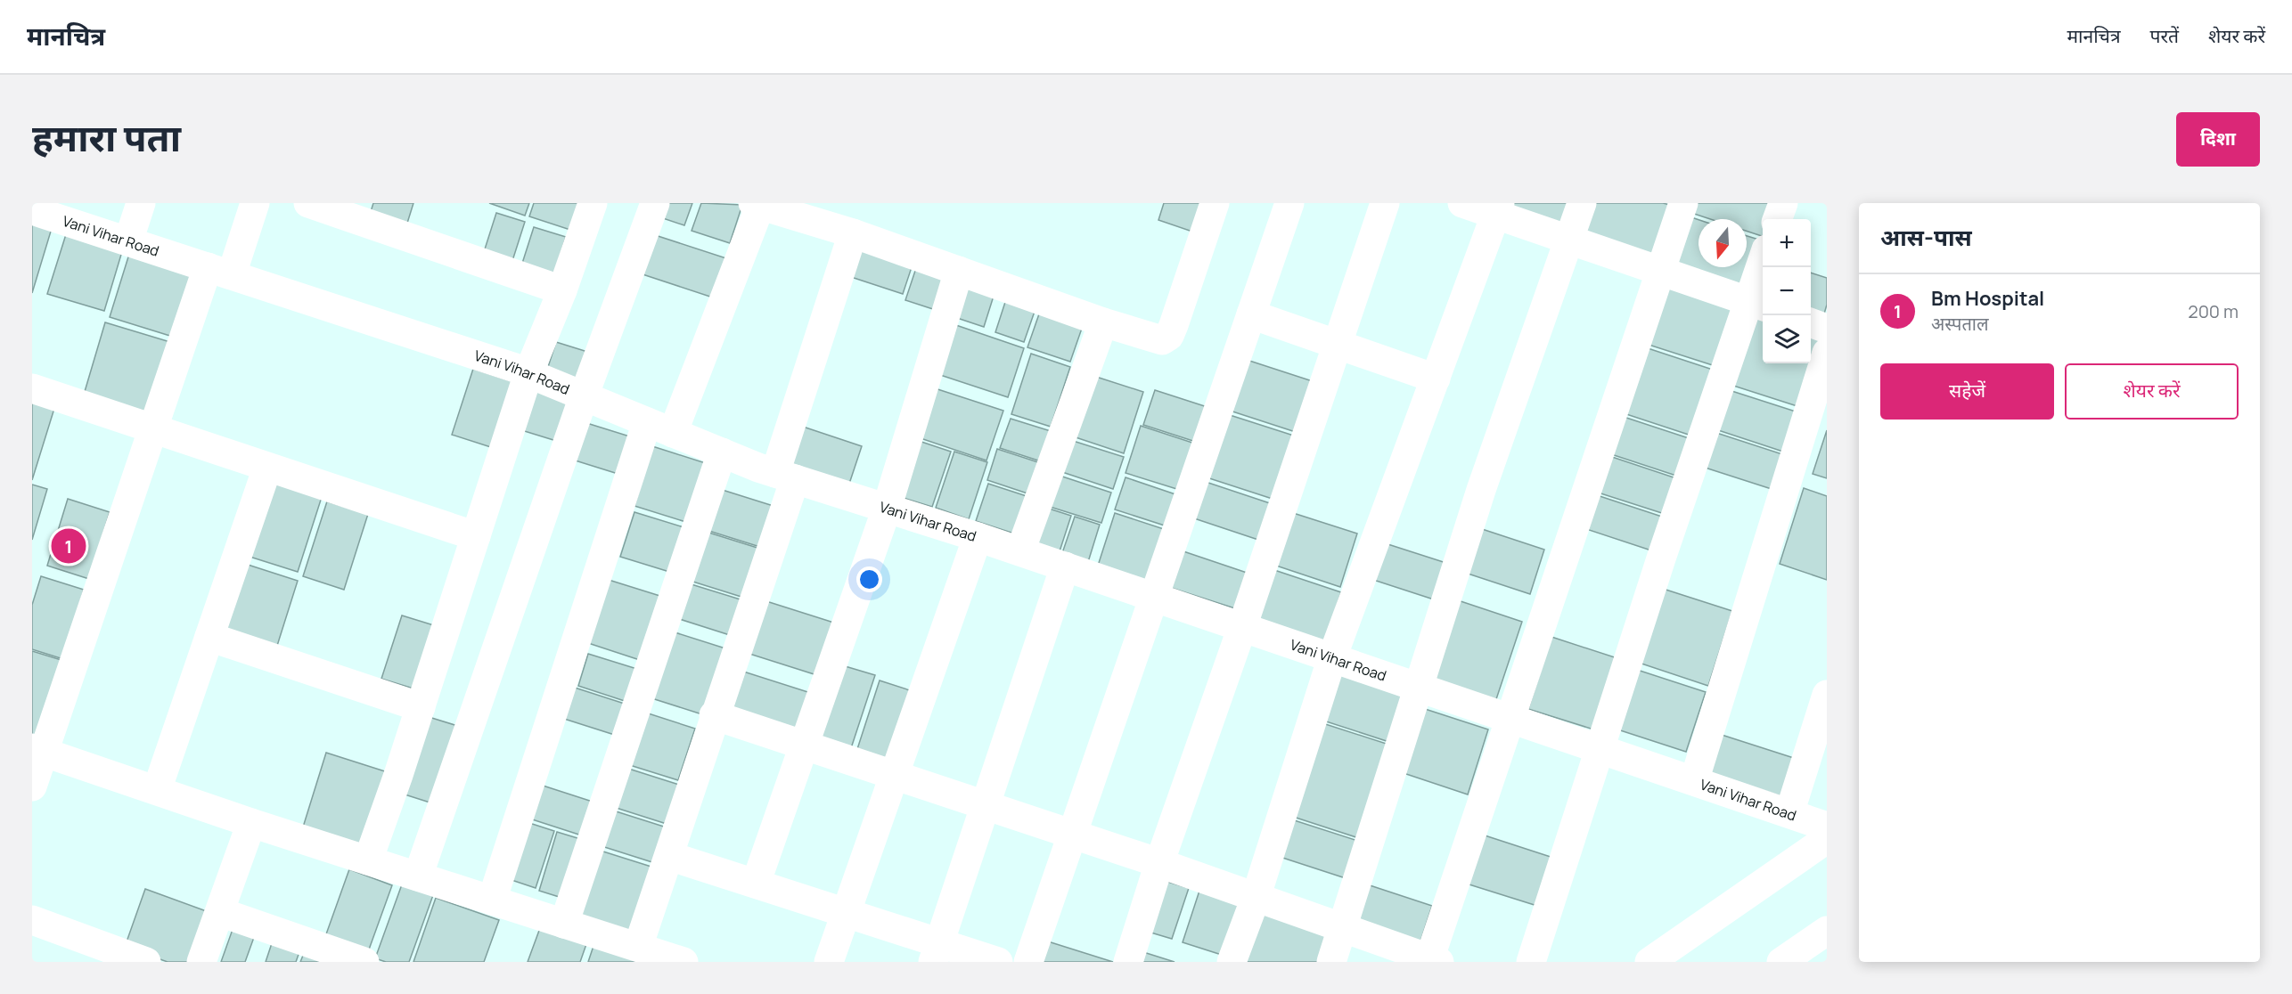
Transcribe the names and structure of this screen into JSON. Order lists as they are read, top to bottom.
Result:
{
  "streets": {
    "street": ["Vani Vihar Road"]
  },
  "north": "bottom",
  "page": {
    "header": "मानचित्र",
    "nav": ["मानचित्र", "परतें", "शेयर करें"],
    "title": "हमारा पता",
    "buttons": [
      "दिशा",
      ["सहेजें", "शेयर करें"]
    ],
    "heading": "आस-पास",
    "map_buttons": ["+", "−"],
    "list": [
      {
        "mark": "1",
        "name": "Bm Hospital",
        "note": "अस्पताल",
        "value": "200 m"
      }
    ],
    "pins": "1"
  }
}
